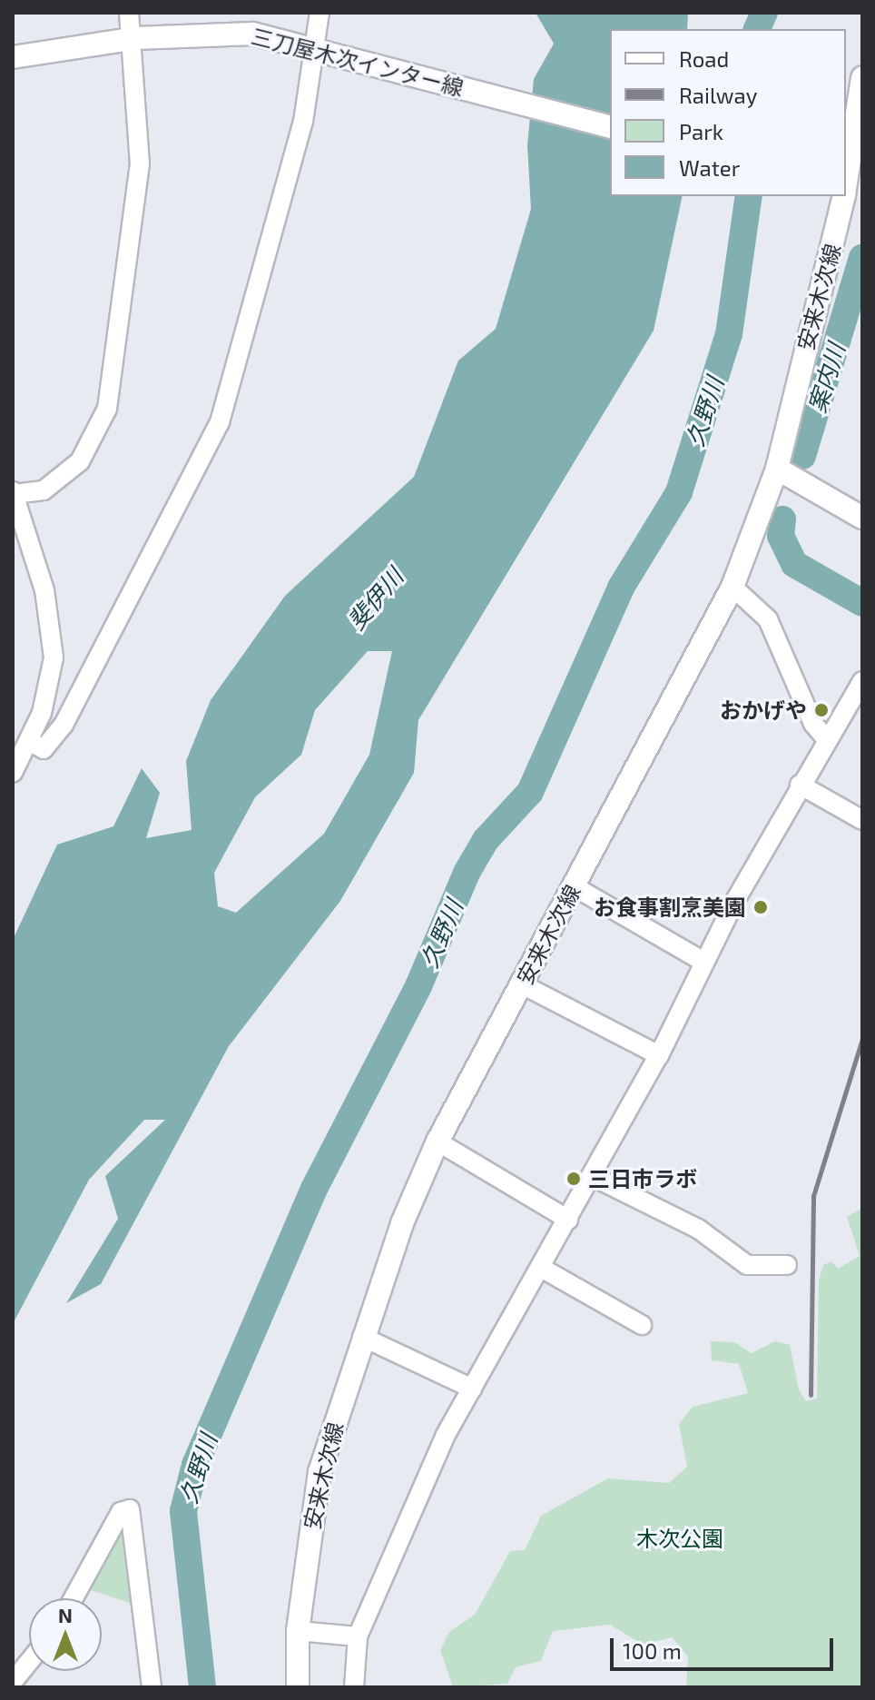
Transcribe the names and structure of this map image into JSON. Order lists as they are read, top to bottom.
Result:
{
  "streets": {
    "main road": ["三刀屋木次インター線", "安来木次線"]
  },
  "water": ["案内川", "久野川", "斐伊川"],
  "parks": ["木次公園"],
  "places": ["おかげや", "お食事割烹美園", "三日市ラボ"],
  "legend": [
    "Road",
    "Railway",
    "Park",
    "Water"
  ],
  "scale_bar": "100 m",
  "north": "top"
}
